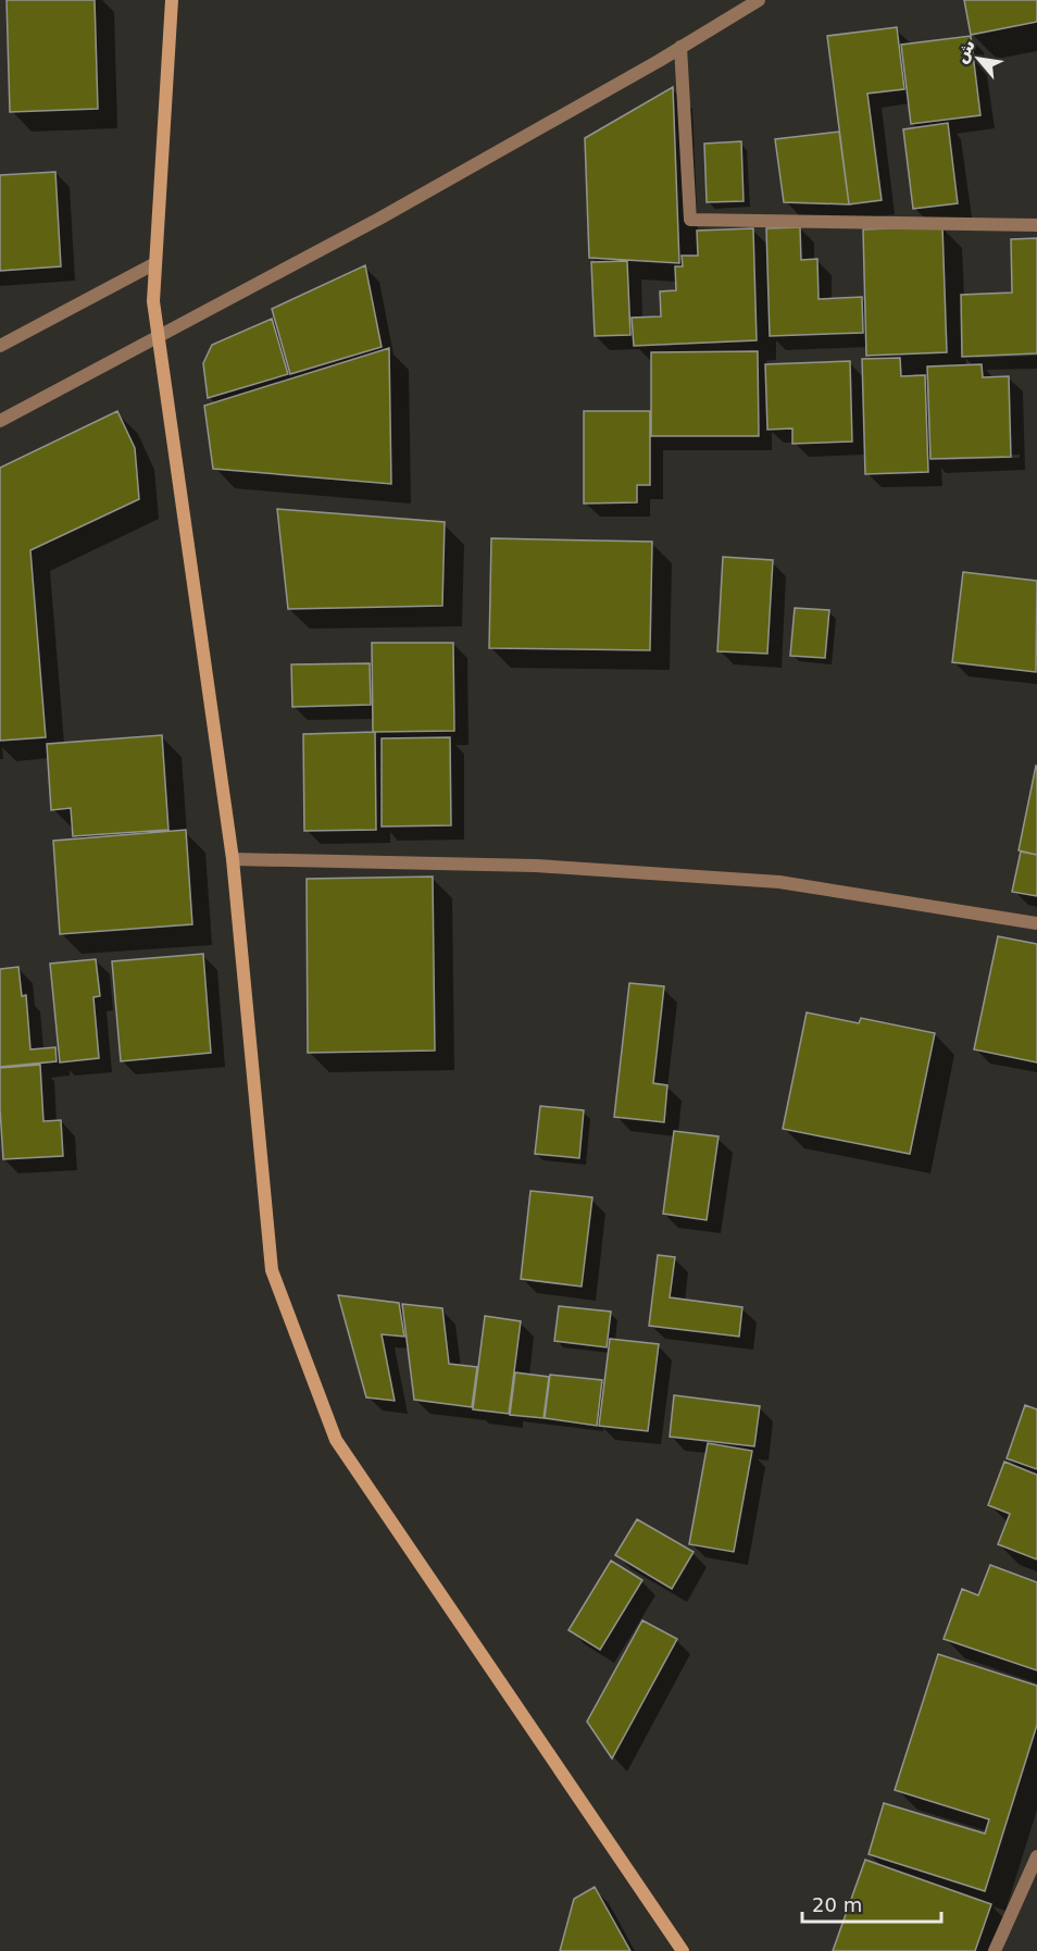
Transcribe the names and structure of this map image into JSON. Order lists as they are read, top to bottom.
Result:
{
  "scale_bar": "20 m",
  "north": "top left"
}
